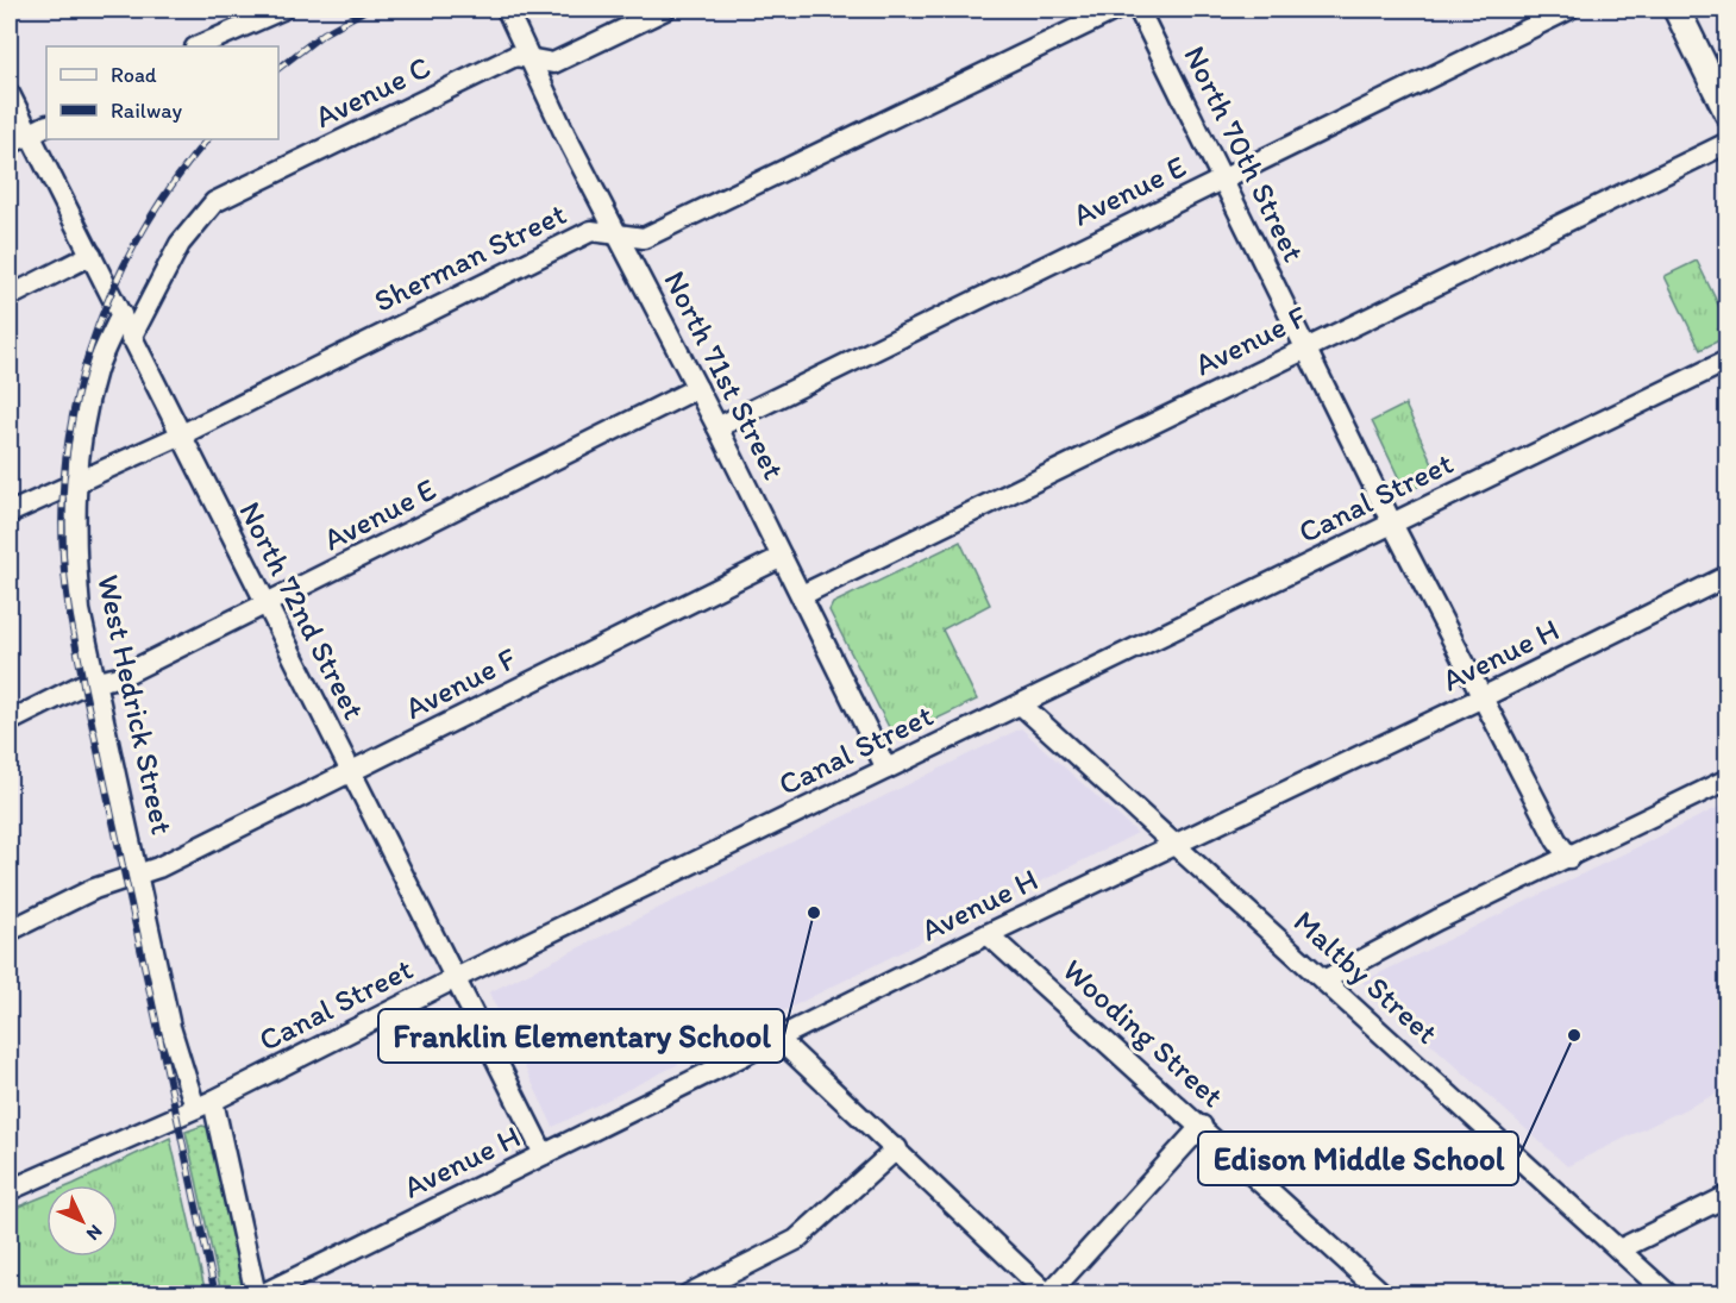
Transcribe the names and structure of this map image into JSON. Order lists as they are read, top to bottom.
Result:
{
  "streets": {
    "street": [
      "Avenue C",
      "North 70th Street",
      "Avenue E",
      "Sherman Street",
      "Avenue F",
      "North 71st Street",
      "Canal Street",
      "North 72nd Street",
      "Avenue H",
      "West Hedrick Street",
      "Maltby Street",
      "Wooding Street"
    ]
  },
  "crossings": [
    ["Avenue C", "North 71st Street"],
    ["Avenue C", "North 72nd Street"],
    ["North 70th Street", "Avenue E"],
    ["North 70th Street", "Avenue F"],
    ["North 70th Street", "Canal Street"],
    ["North 70th Street", "Avenue H"],
    ["Avenue E", "North 71st Street"],
    ["Avenue E", "North 72nd Street"],
    ["Avenue E", "West Hedrick Street"],
    ["Sherman Street", "North 71st Street"],
    ["Sherman Street", "North 72nd Street"],
    ["Sherman Street", "West Hedrick Street"],
    ["Avenue F", "North 71st Street"],
    ["Avenue F", "North 72nd Street"],
    ["Avenue F", "West Hedrick Street"],
    ["North 71st Street", "Canal Street"],
    ["Canal Street", "North 72nd Street"],
    ["Canal Street", "West Hedrick Street"],
    ["Canal Street", "Maltby Street"],
    ["North 72nd Street", "Avenue H"],
    ["North 72nd Street", "West Hedrick Street"],
    ["Avenue H", "Maltby Street"],
    ["Avenue H", "Wooding Street"]
  ],
  "places": ["Franklin Elementary School", "Edison Middle School"],
  "legend": ["Road", "Railway"],
  "north": "bottom right"
}
